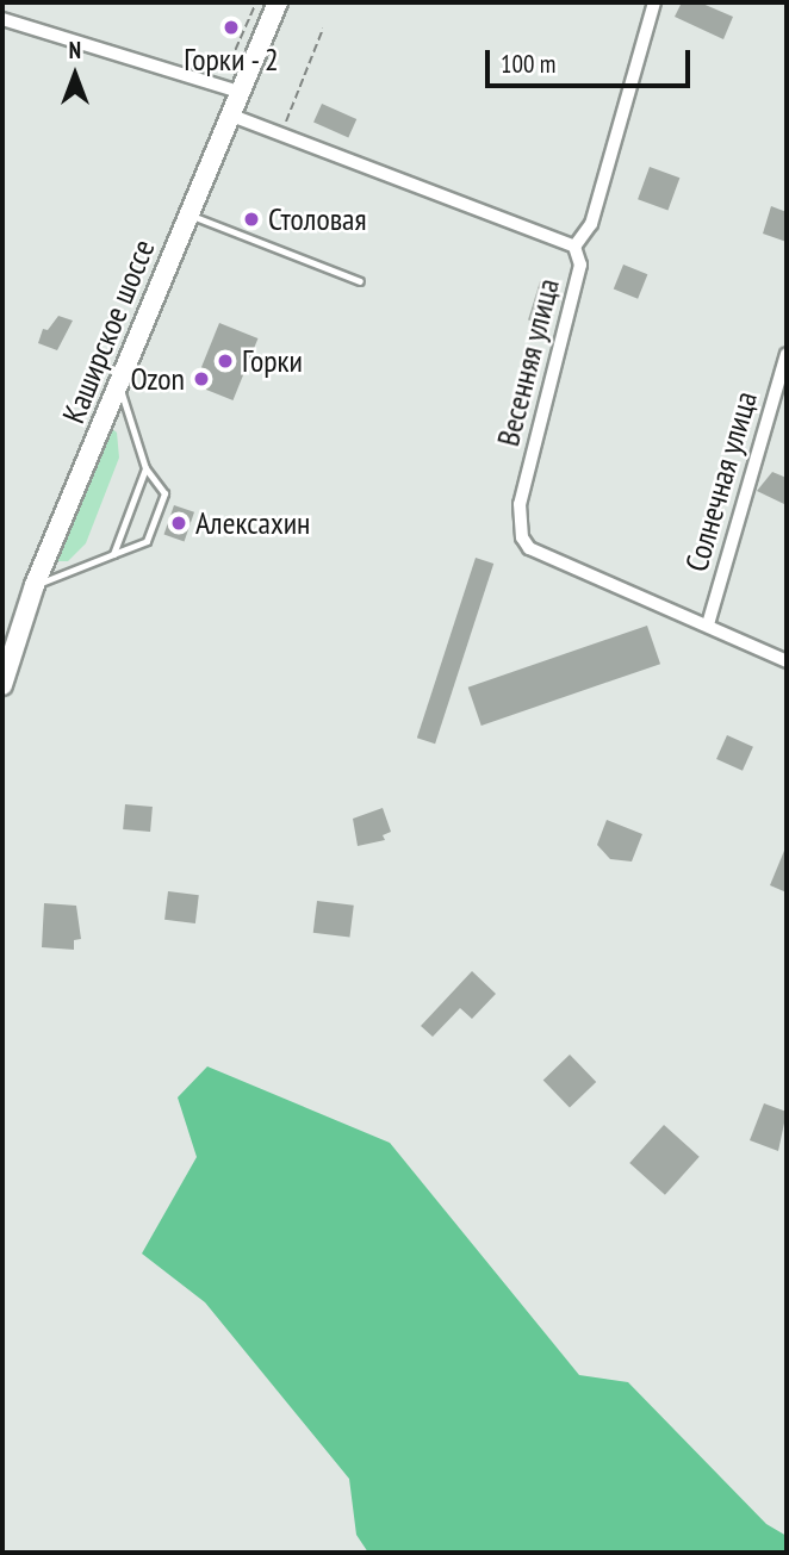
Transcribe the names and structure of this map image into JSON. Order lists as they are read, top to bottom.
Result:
{
  "streets": {
    "main road": ["Каширское шоссе"],
    "street": ["Весенняя улица", "Солнечная улица"]
  },
  "crossings": [
    ["Весенняя улица", "Солнечная улица"]
  ],
  "places": [
    "Горки - 2",
    "Столовая",
    "Горки",
    "Ozon",
    "Алексахин"
  ],
  "scale_bar": "100 m",
  "north": "top"
}
